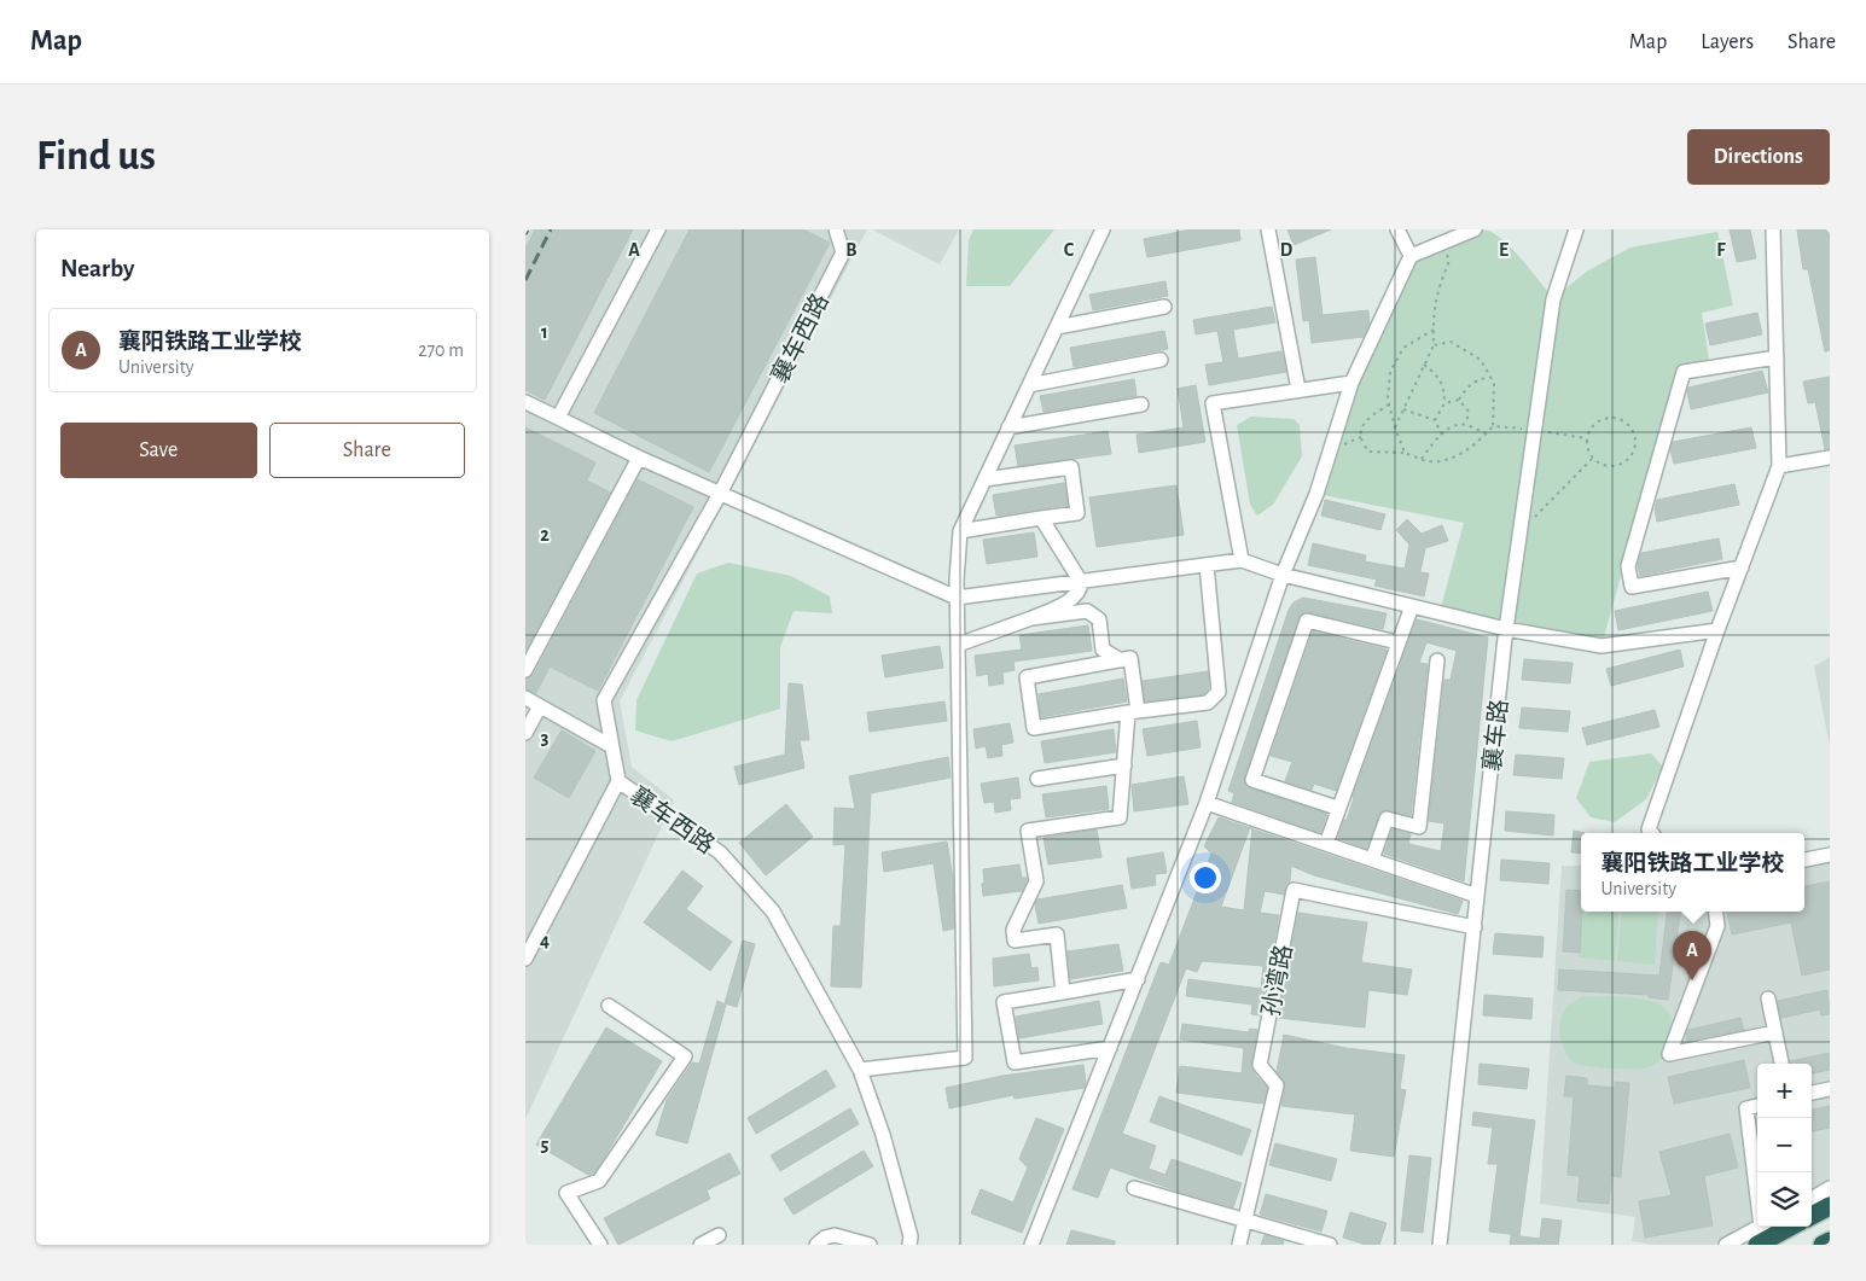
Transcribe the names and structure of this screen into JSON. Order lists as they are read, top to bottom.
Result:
{
  "streets": {
    "street": ["襄车西路", "襄车路", "孙湾路"]
  },
  "crossings": [
    ["襄车路", "孙湾路"]
  ],
  "page": {
    "header": "Map",
    "nav": ["Map", "Layers", "Share"],
    "buttons": [
      "Directions",
      ["Save", "Share"]
    ],
    "title": "Find us",
    "heading": "Nearby",
    "list": [
      {
        "mark": "A",
        "name": "襄阳铁路工业学校",
        "note": "University",
        "value": "270 m"
      }
    ],
    "popup": ["襄阳铁路工业学校", "University"],
    "pins": "A",
    "map_buttons": ["+", "−"]
  },
  "grid": {
    "columns": [
      "A",
      "B",
      "C",
      "D",
      "E",
      "F"
    ],
    "rows": [
      "1",
      "2",
      "3",
      "4",
      "5"
    ]
  }
}
